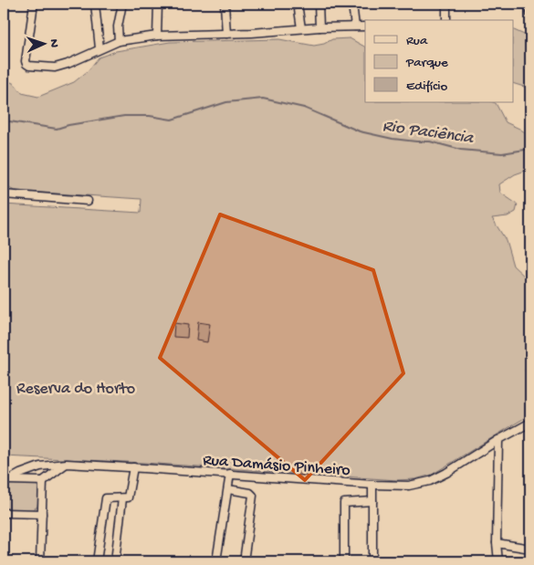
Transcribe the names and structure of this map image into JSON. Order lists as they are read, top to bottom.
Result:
{
  "streets": {
    "street": ["Rua Damásio Pinheiro"]
  },
  "water": ["Rio Paciência"],
  "parks": ["Reserva do Horto"],
  "legend": ["Rua", "Parque", "Edifício"],
  "north": "right"
}
